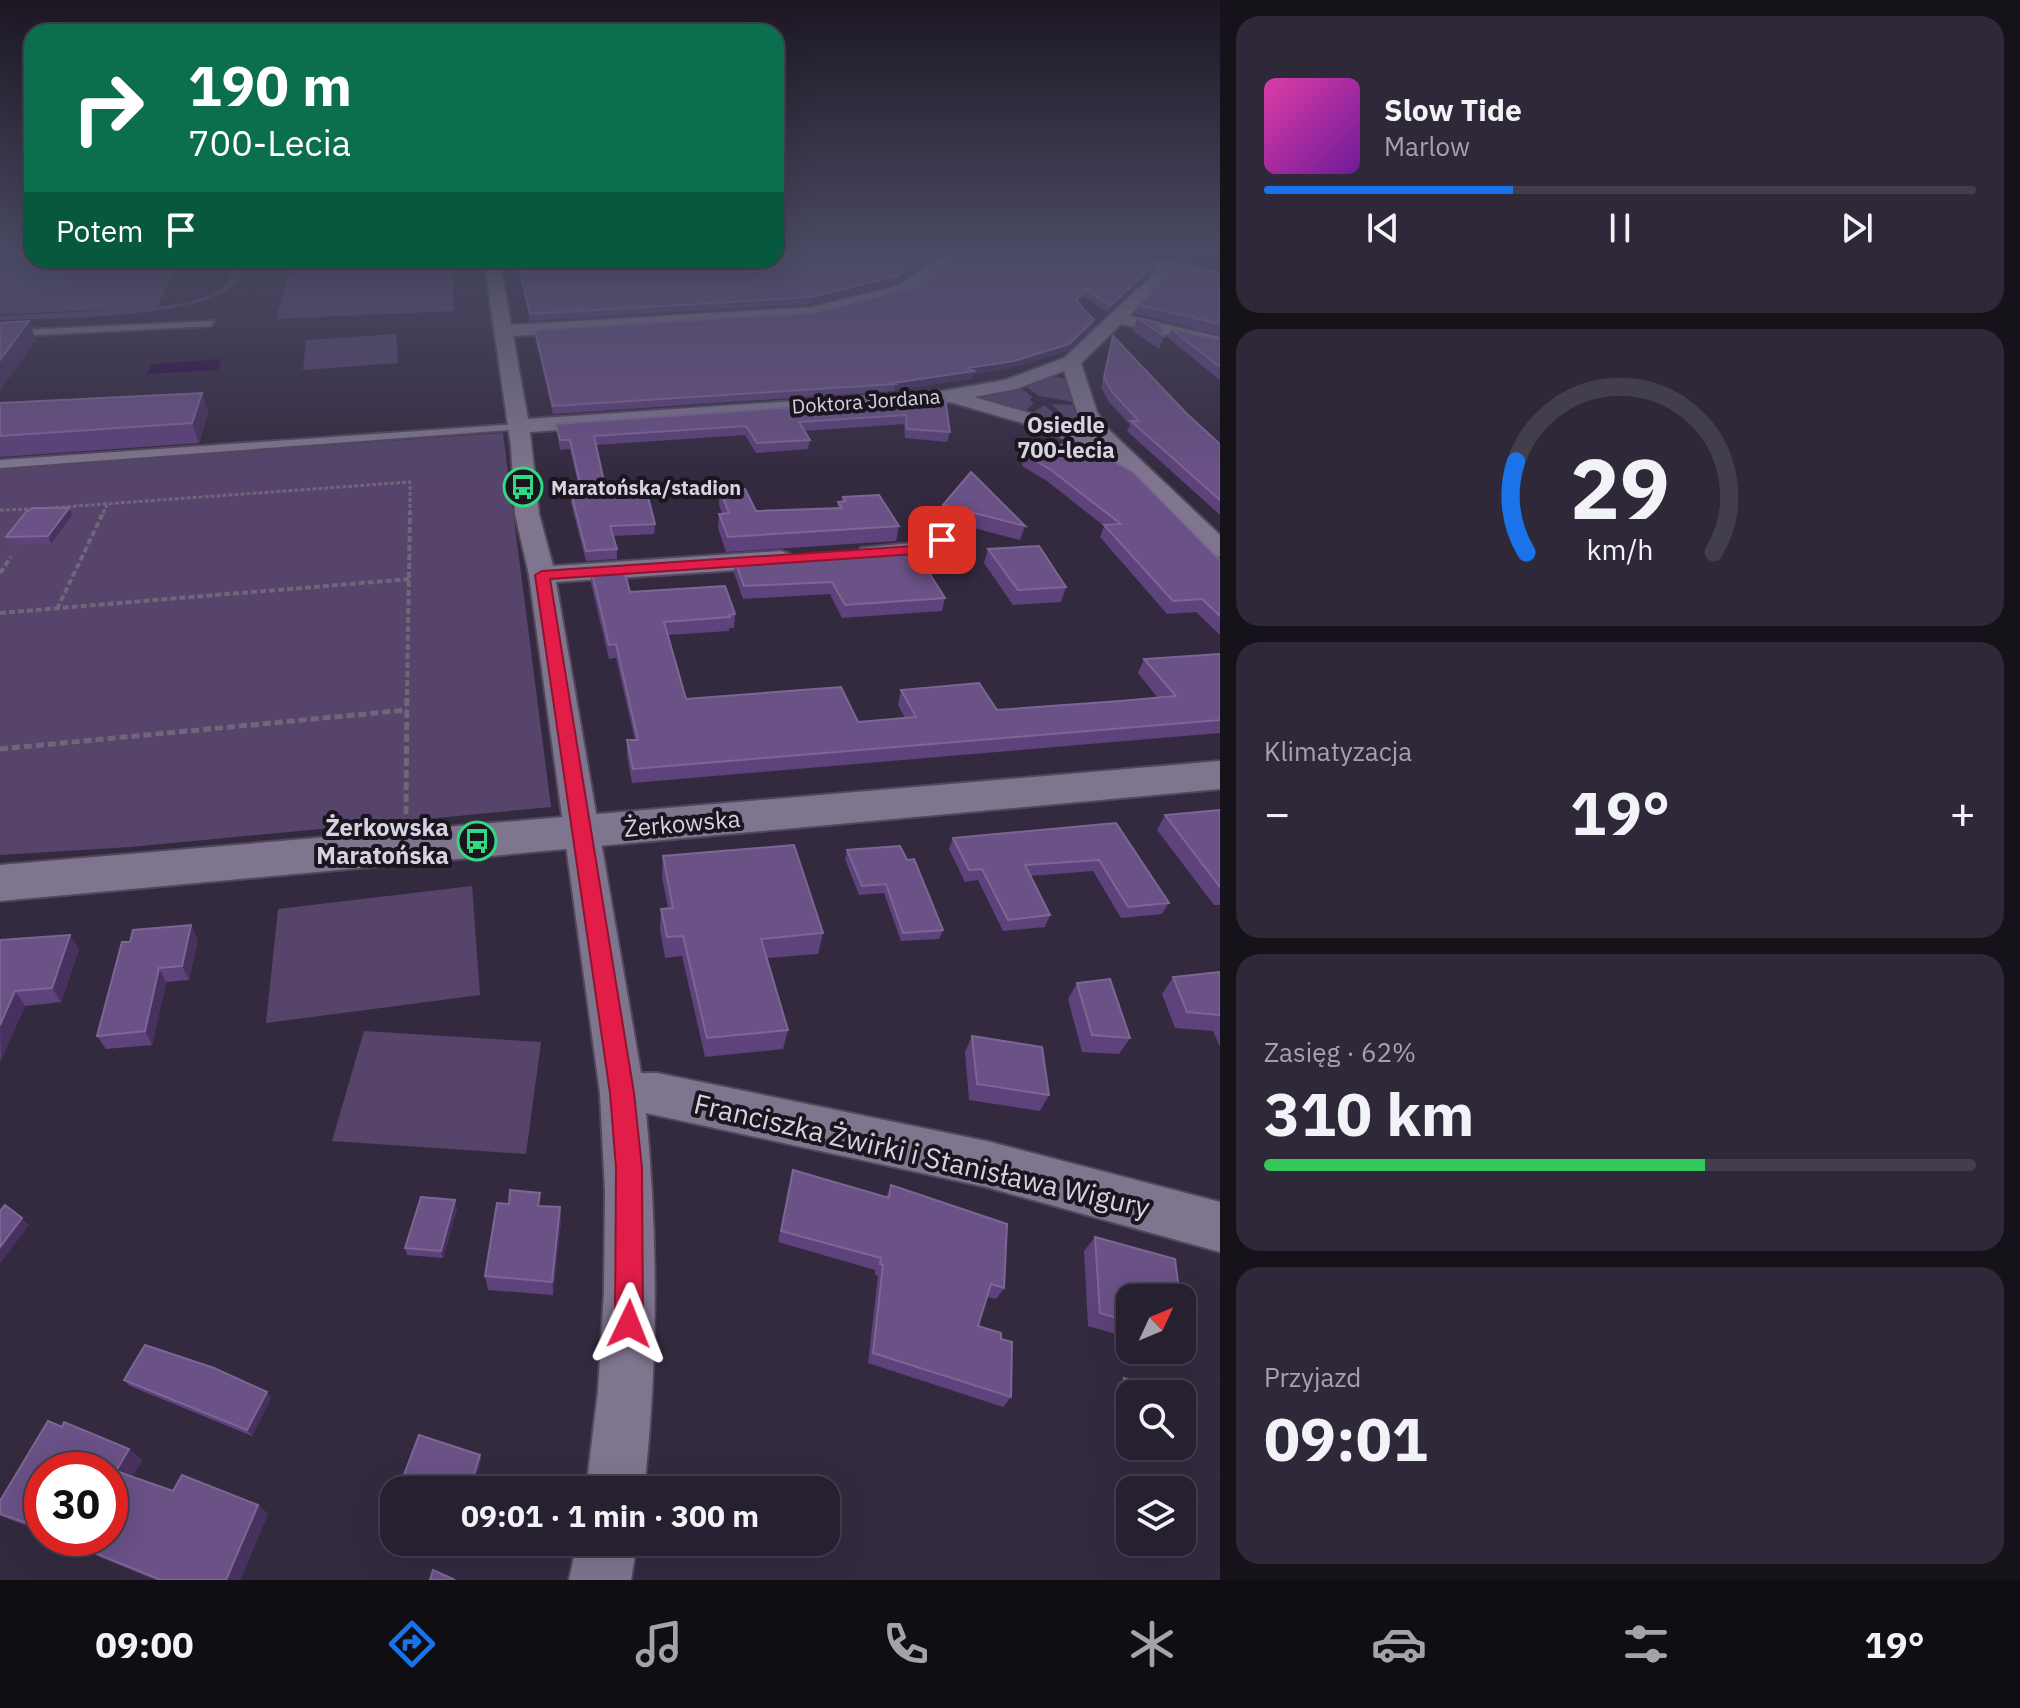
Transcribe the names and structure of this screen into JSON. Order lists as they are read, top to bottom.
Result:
{
  "streets": {
    "street": ["Doktora Jordana", "Żerkowska", "Franciszka Żwirki i Stanisława Wigury"]
  },
  "districts": ["Osiedle 700-lecia"],
  "places": {
    "bus stop": ["Maratońska/stadion", "Żerkowska Maratońska"]
  },
  "north": "top right",
  "page": {
    "turn": ["190 m", "700-Lecia"],
    "song": ["Slow Tide", "Marlow"],
    "then": "Potem",
    "tile": [
      "Klimatyzacja",
      ["Zasięg · 62%", "310 km"],
      ["Przyjazd", "09:01"]
    ],
    "heat": ["−", "19°", "+"],
    "limit": "30",
    "trip": "09:01 · 1 min · 300 m",
    "tabs": ["09:00", "19°"],
    "gauge": ["29", "km/h"]
  }
}
